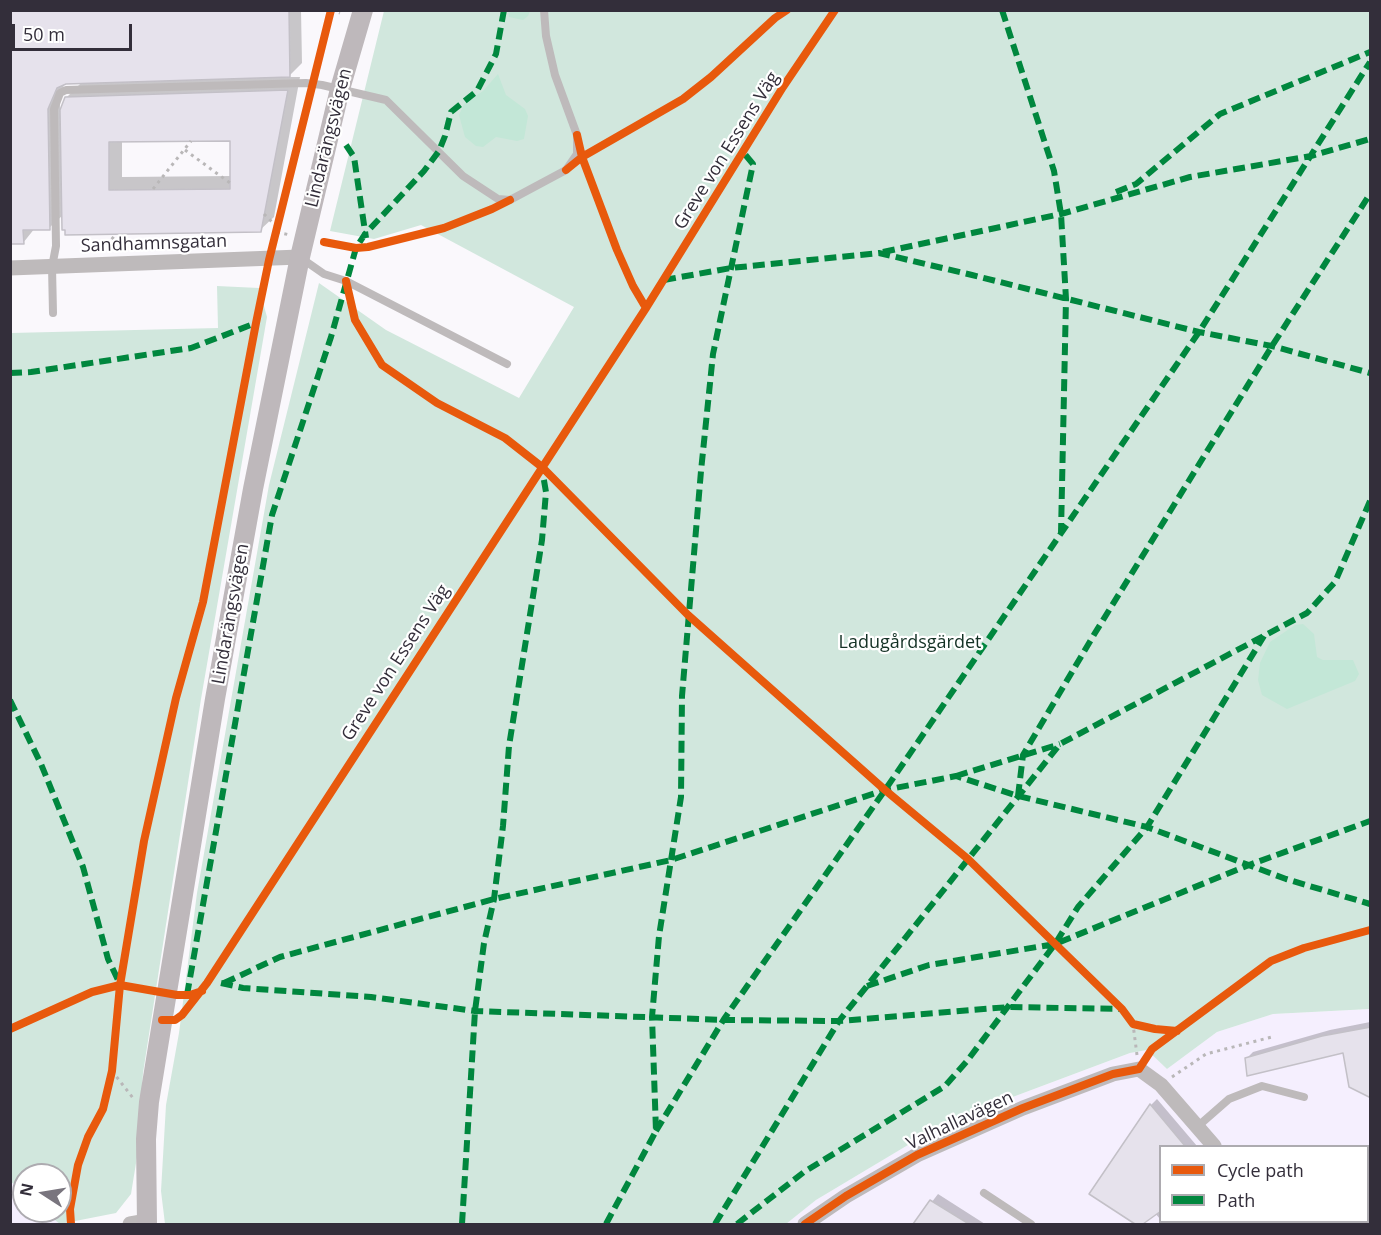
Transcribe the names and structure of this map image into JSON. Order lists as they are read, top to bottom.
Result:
{
  "streets": {
    "street": ["Lindarängsvägen", "Sandhamnsgatan", "Valhallavägen"],
    "cycle path": ["Greve von Essens Väg"]
  },
  "crossings": [
    ["Lindarängsvägen", "Sandhamnsgatan"]
  ],
  "parks": ["Ladugårdsgärdet"],
  "legend": ["Cycle path", "Path"],
  "scale_bar": "50 m",
  "north": "left"
}
